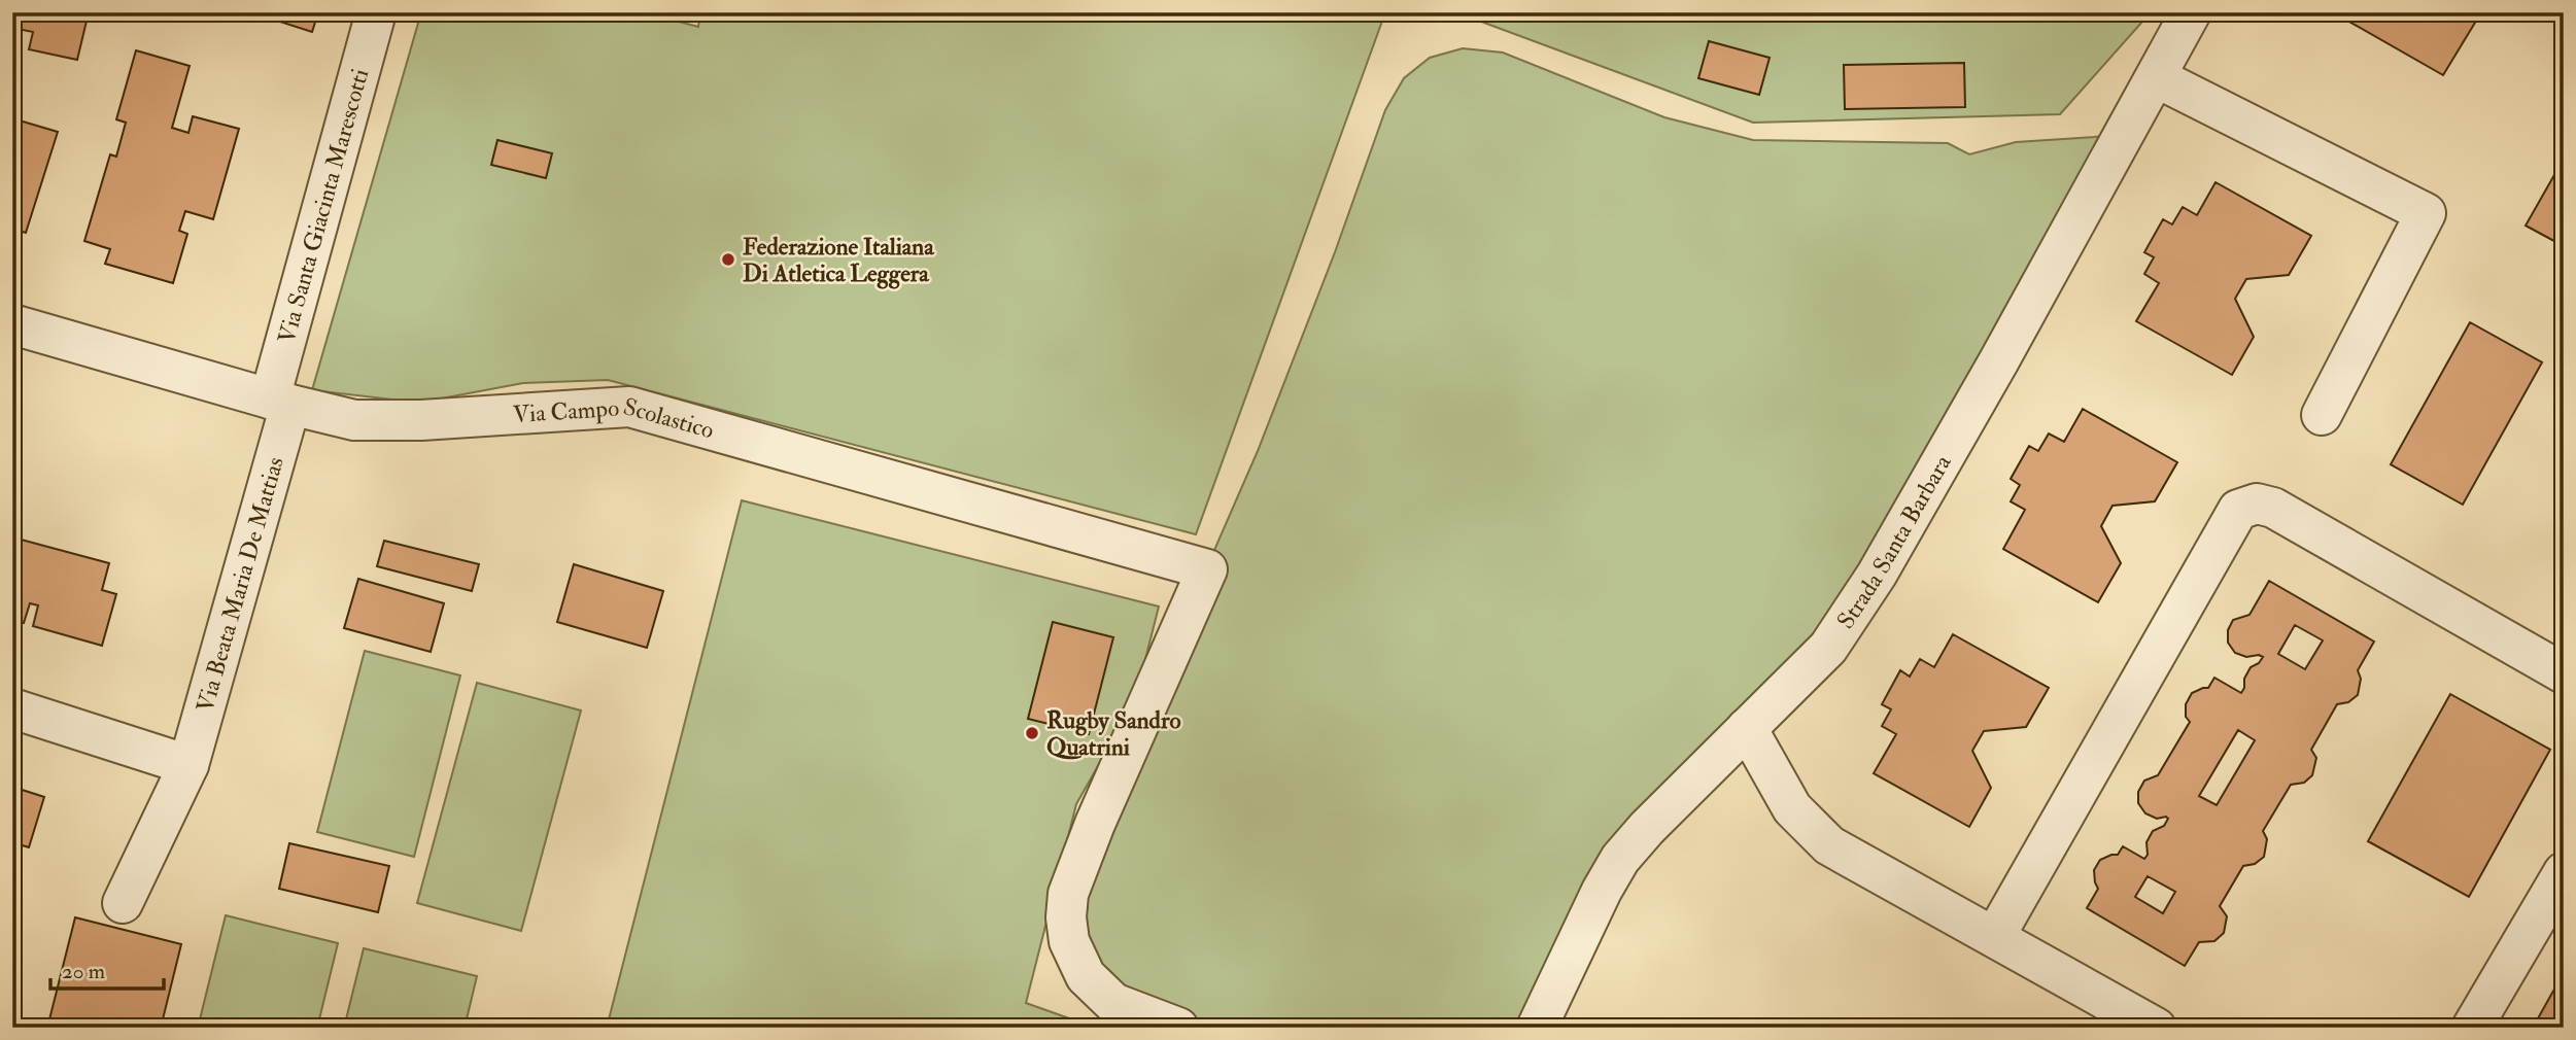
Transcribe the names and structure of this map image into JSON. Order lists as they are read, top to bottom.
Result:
{
  "streets": {
    "street": [
      "Via Santa Giacinta Marescotti",
      "Via Campo Scolastico",
      "Strada Santa Barbara",
      "Via Beata Maria De Mattias"
    ]
  },
  "crossings": [
    ["Via Santa Giacinta Marescotti", "Via Campo Scolastico"],
    ["Via Santa Giacinta Marescotti", "Via Beata Maria De Mattias"],
    ["Via Campo Scolastico", "Via Beata Maria De Mattias"]
  ],
  "places": ["Federazione Italiana Di Atletica Leggera", "Rugby Sandro Quatrini"],
  "scale_bar": "20 m"
}
